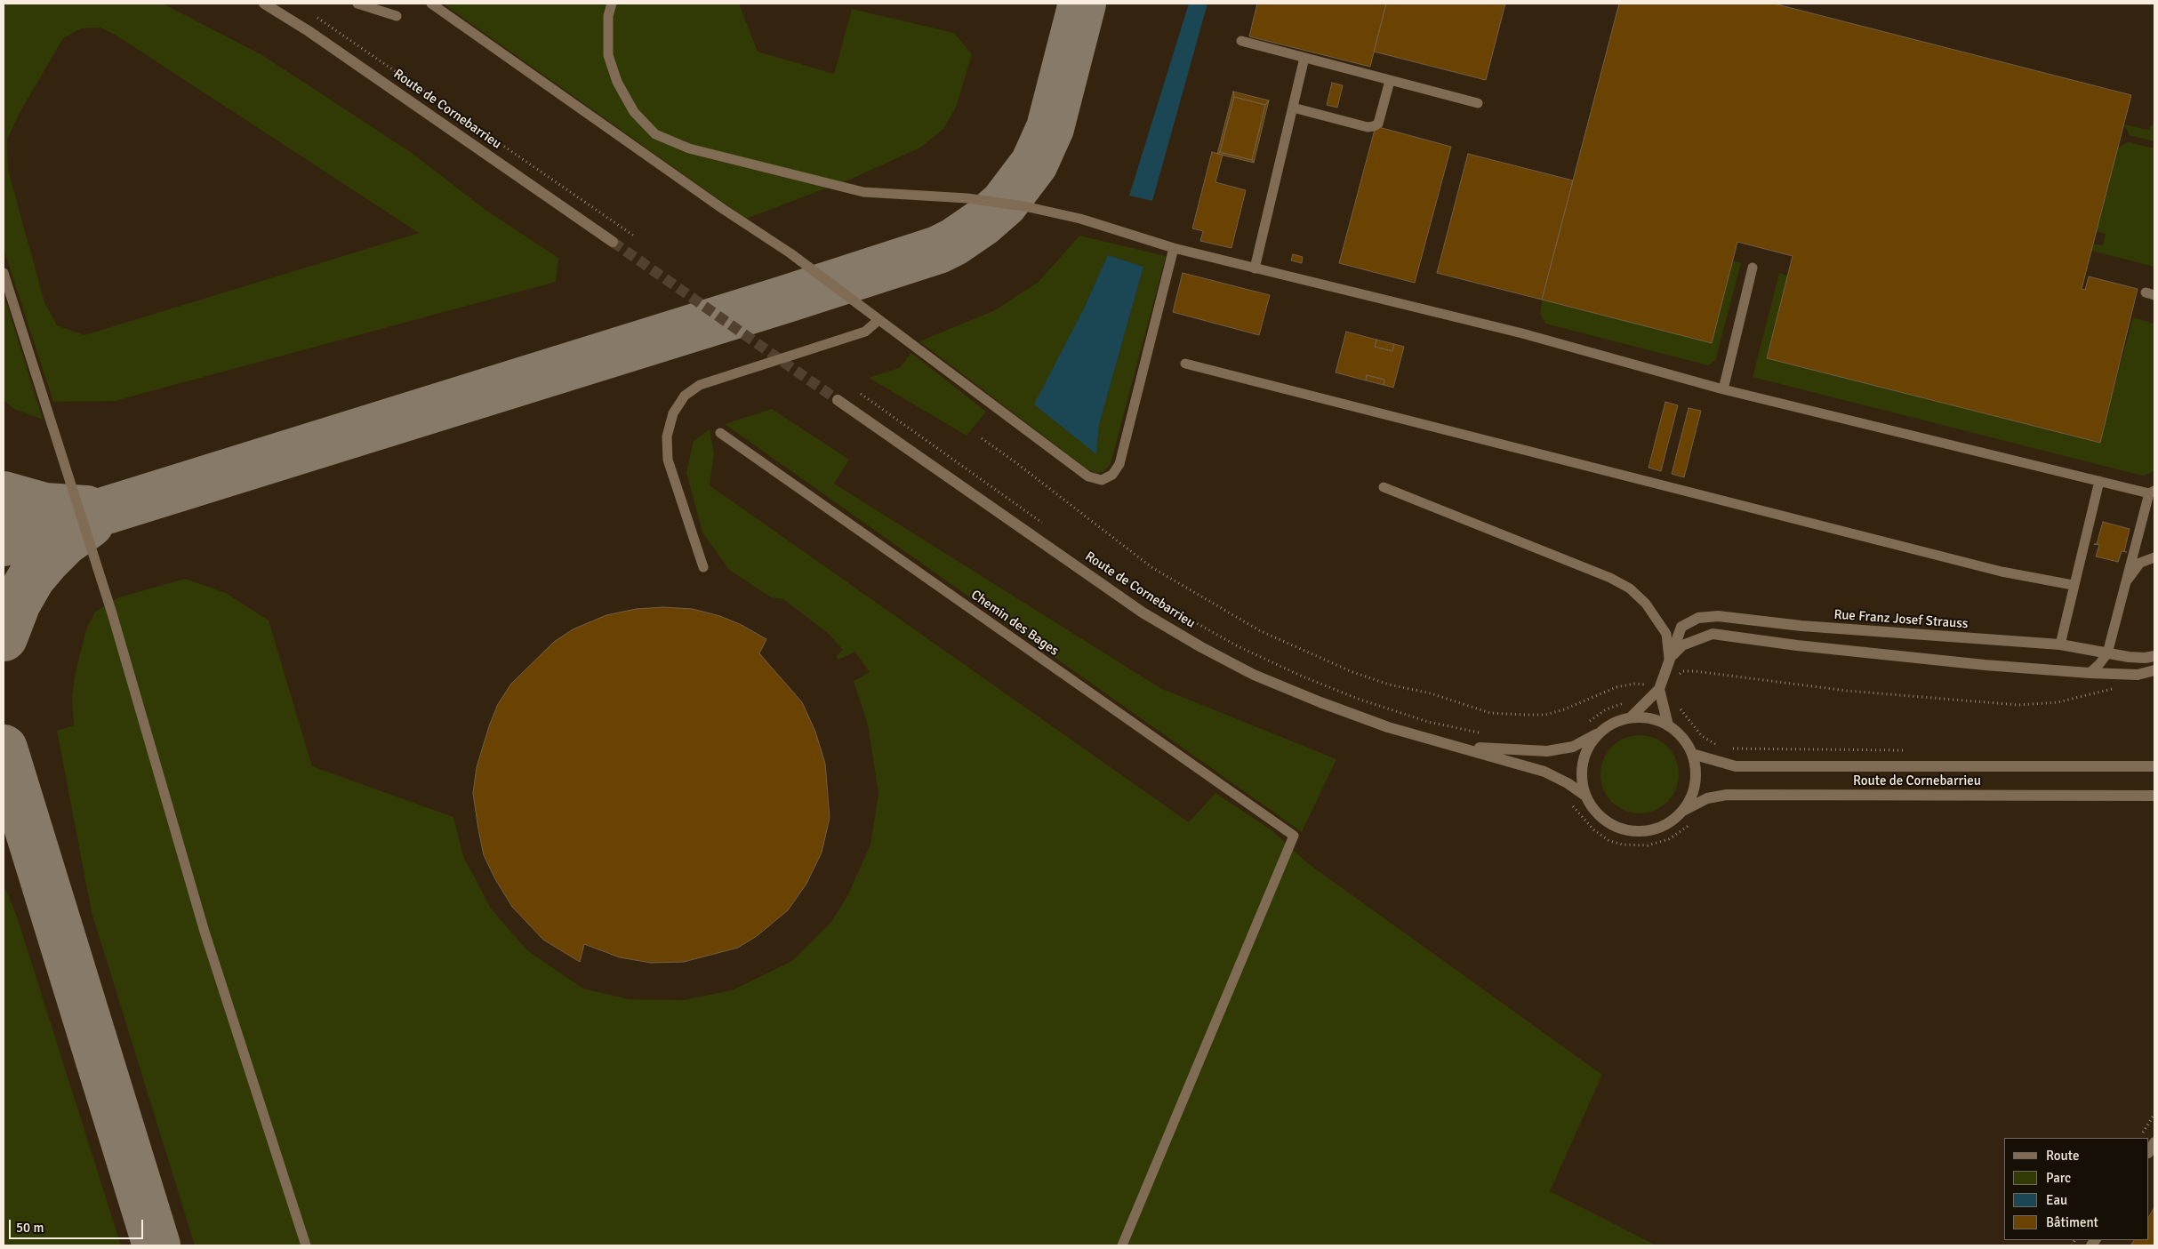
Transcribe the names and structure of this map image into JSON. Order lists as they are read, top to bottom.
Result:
{
  "streets": {
    "main road": ["Route de Cornebarrieu", "Rue Franz Josef Strauss"],
    "lane": ["Chemin des Bages"]
  },
  "crossings": [
    ["Route de Cornebarrieu", "Rue Franz Josef Strauss"]
  ],
  "legend": [
    "Route",
    "Parc",
    "Eau",
    "Bâtiment"
  ],
  "scale_bar": "50 m"
}
